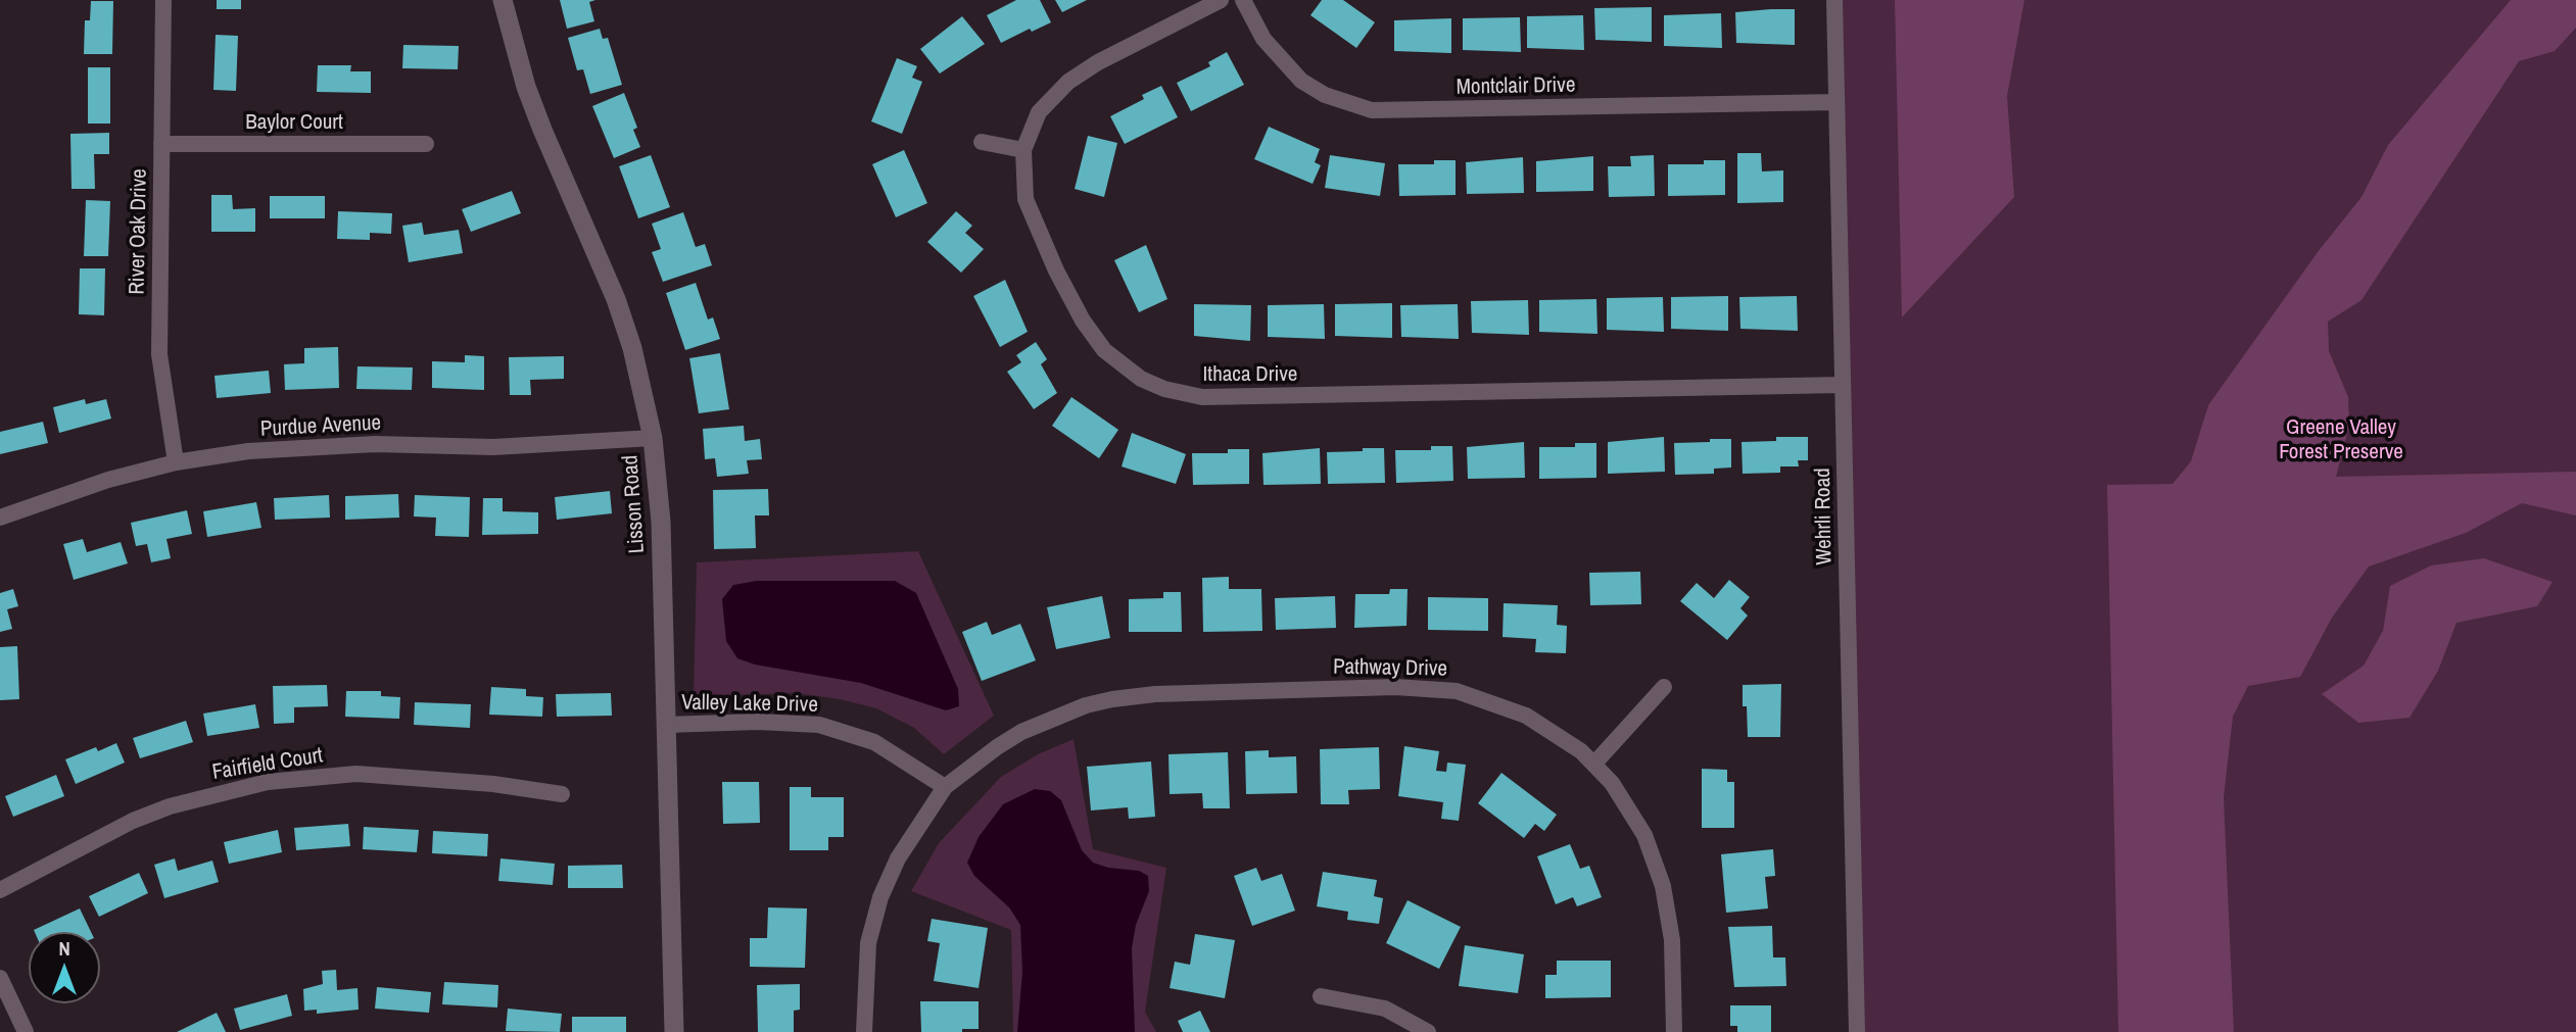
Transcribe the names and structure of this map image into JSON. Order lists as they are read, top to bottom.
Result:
{
  "streets": {
    "street": [
      "Montclair Drive",
      "Baylor Court",
      "River Oak Drive",
      "Ithaca Drive",
      "Purdue Avenue",
      "Lisson Road",
      "Wehrli Road",
      "Pathway Drive",
      "Valley Lake Drive",
      "Fairfield Court"
    ]
  },
  "crossings": [
    ["Montclair Drive", "Wehrli Road"],
    ["Baylor Court", "River Oak Drive"],
    ["River Oak Drive", "Purdue Avenue"],
    ["Ithaca Drive", "Wehrli Road"],
    ["Purdue Avenue", "Lisson Road"],
    ["Lisson Road", "Valley Lake Drive"],
    ["Pathway Drive", "Valley Lake Drive"]
  ],
  "parks": ["Greene Valley Forest Preserve"],
  "north": "top"
}
